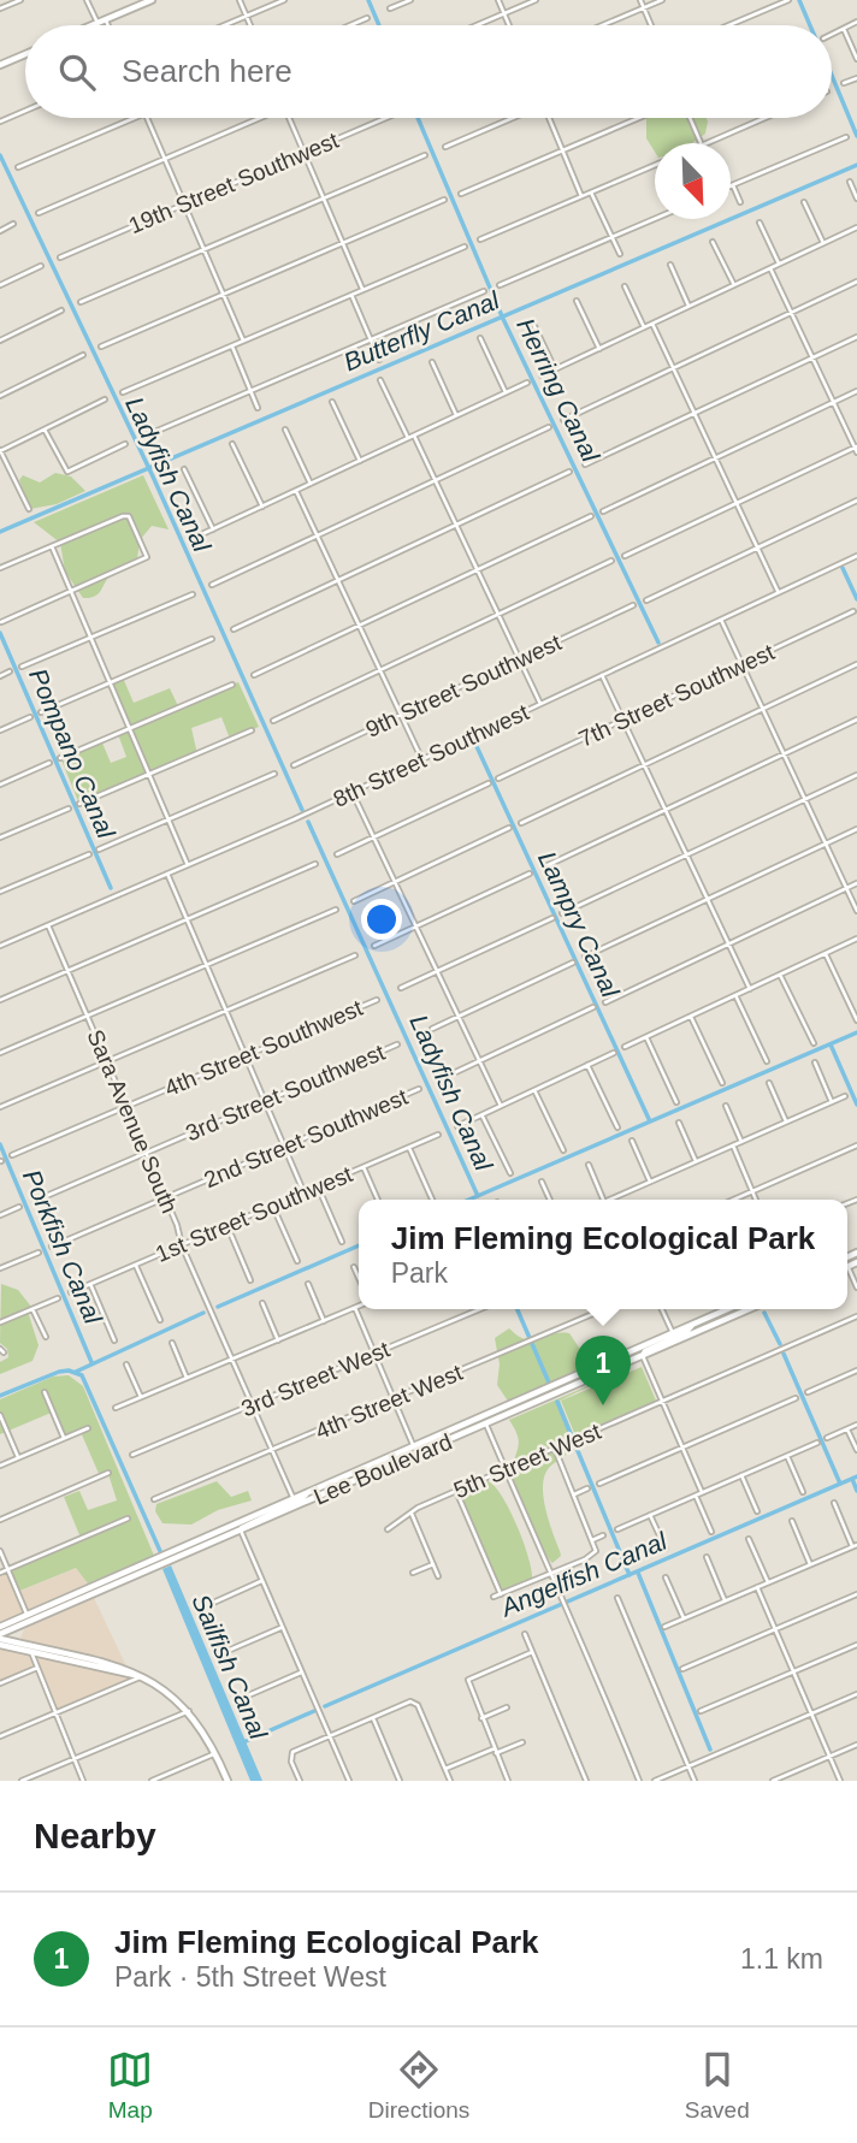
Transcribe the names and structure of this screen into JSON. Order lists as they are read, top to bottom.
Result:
{
  "streets": {
    "main road": ["Lee Boulevard"],
    "street": [
      "19th Street Southwest",
      "9th Street Southwest",
      "7th Street Southwest",
      "8th Street Southwest",
      "4th Street Southwest",
      "3rd Street Southwest",
      "Sara Avenue South",
      "2nd Street Southwest",
      "1st Street Southwest",
      "3rd Street West",
      "4th Street West",
      "5th Street West"
    ]
  },
  "crossings": [
    ["8th Street Southwest", "Sara Avenue South"],
    ["4th Street Southwest", "Sara Avenue South"],
    ["3rd Street Southwest", "Sara Avenue South"],
    ["Sara Avenue South", "2nd Street Southwest"],
    ["Sara Avenue South", "1st Street Southwest"],
    ["Sara Avenue South", "3rd Street West"],
    ["Sara Avenue South", "4th Street West"],
    ["Sara Avenue South", "Lee Boulevard"]
  ],
  "water": [
    "Butterfly Canal",
    "Herring Canal",
    "Ladyfish Canal",
    "Pompano Canal",
    "Lampry Canal",
    "Porkfish Canal",
    "Angelfish Canal",
    "Sailfish Canal"
  ],
  "north": "bottom right",
  "page": {
    "search": "Search here",
    "popup": ["Jim Fleming Ecological Park", "Park"],
    "pins": "1",
    "heading": "Nearby",
    "list": [
      {
        "mark": "1",
        "name": "Jim Fleming Ecological Park",
        "note": "Park · 5th Street West",
        "value": "1.1 km"
      }
    ],
    "nav": ["Map", "Directions", "Saved"]
  }
}
